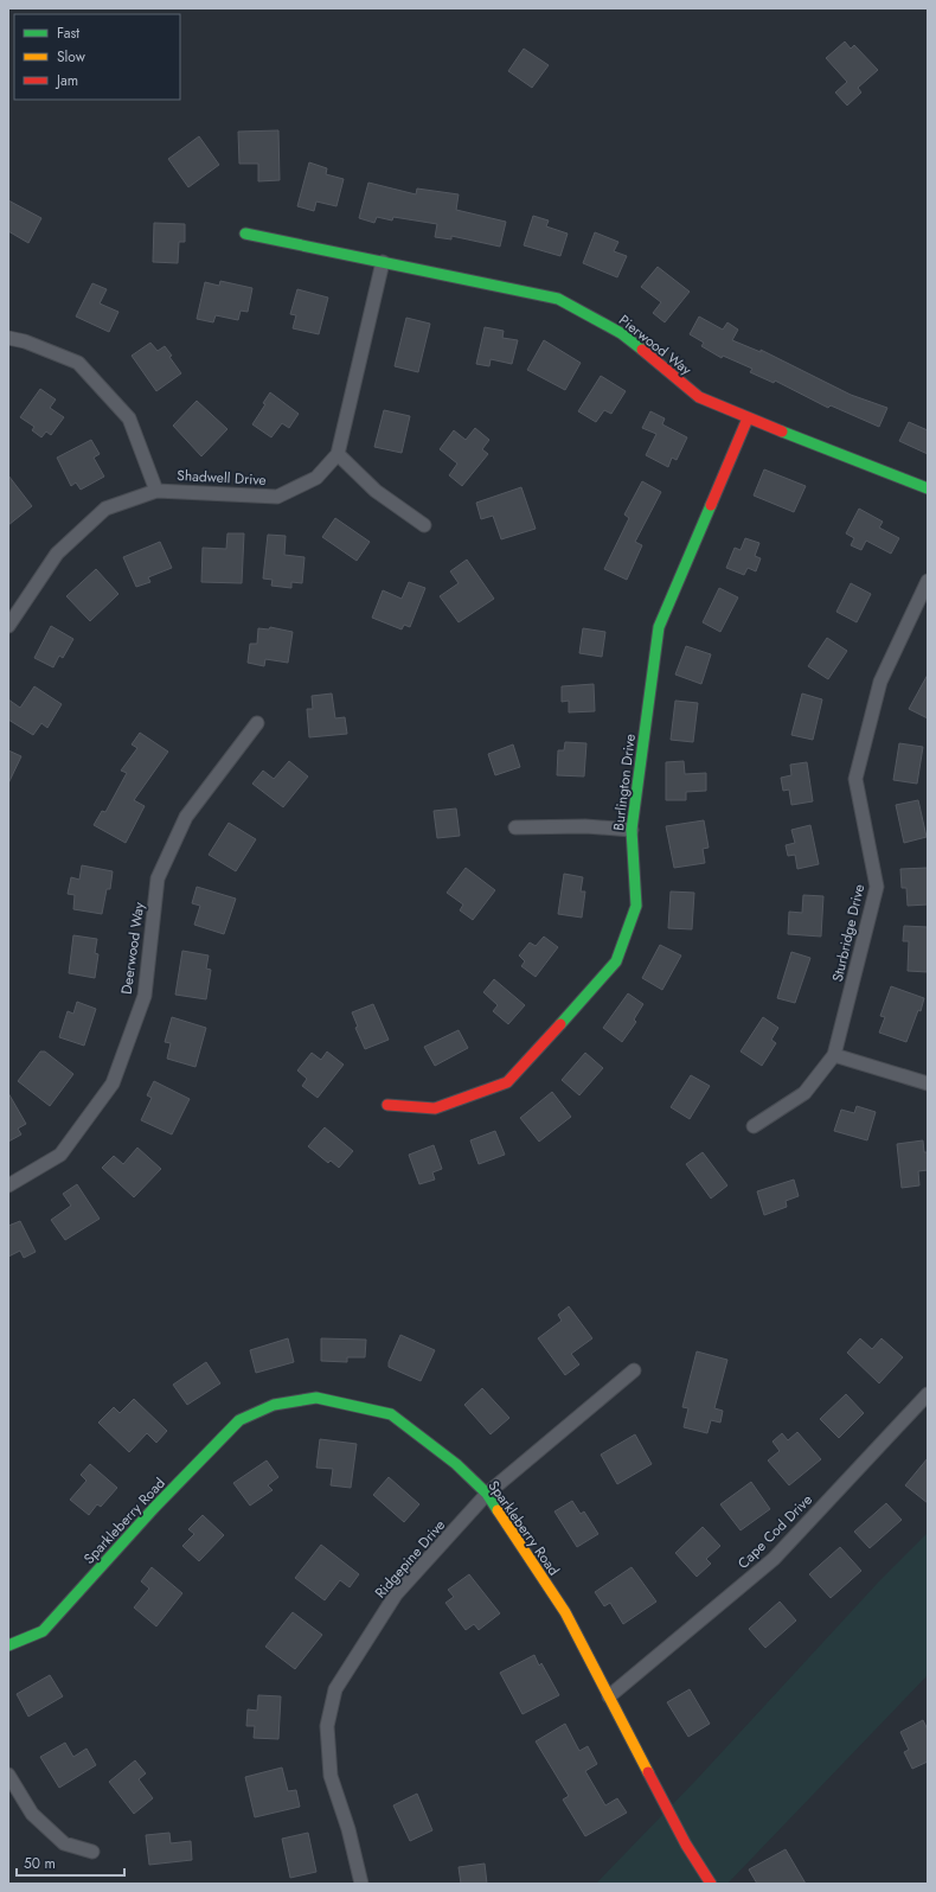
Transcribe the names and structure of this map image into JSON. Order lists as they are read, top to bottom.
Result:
{
  "streets": {
    "street": [
      "Pierwood Way",
      "Shadwell Drive",
      "Burlington Drive",
      "Sturbridge Drive",
      "Deerwood Way",
      "Sparkleberry Road",
      "Cape Cod Drive",
      "Ridgepine Drive"
    ]
  },
  "crossings": [
    ["Pierwood Way", "Shadwell Drive"],
    ["Pierwood Way", "Burlington Drive"],
    ["Sparkleberry Road", "Cape Cod Drive"],
    ["Sparkleberry Road", "Ridgepine Drive"]
  ],
  "legend": ["Fast", "Slow", "Jam"],
  "scale_bar": "50 m"
}
